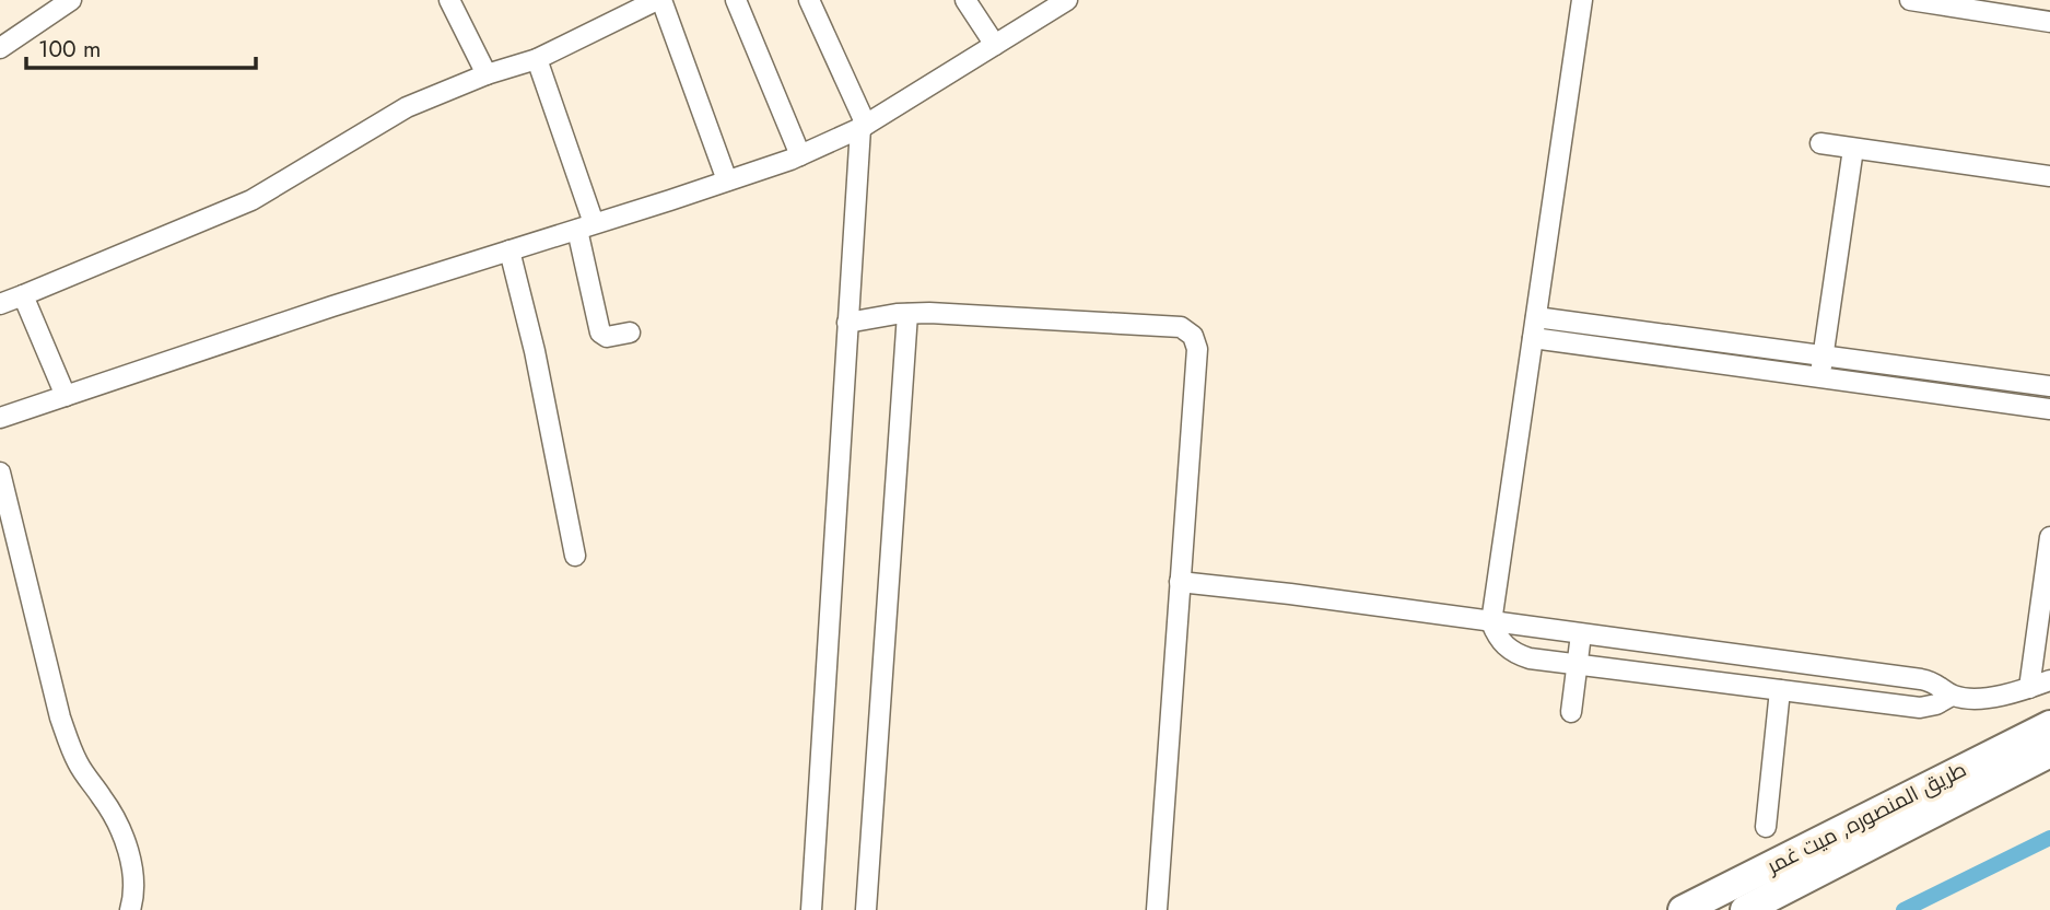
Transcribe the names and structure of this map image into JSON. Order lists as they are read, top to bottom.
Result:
{
  "streets": {
    "highway": ["طريق المنصوره, ميت غمر"]
  },
  "scale_bar": "100 m"
}
